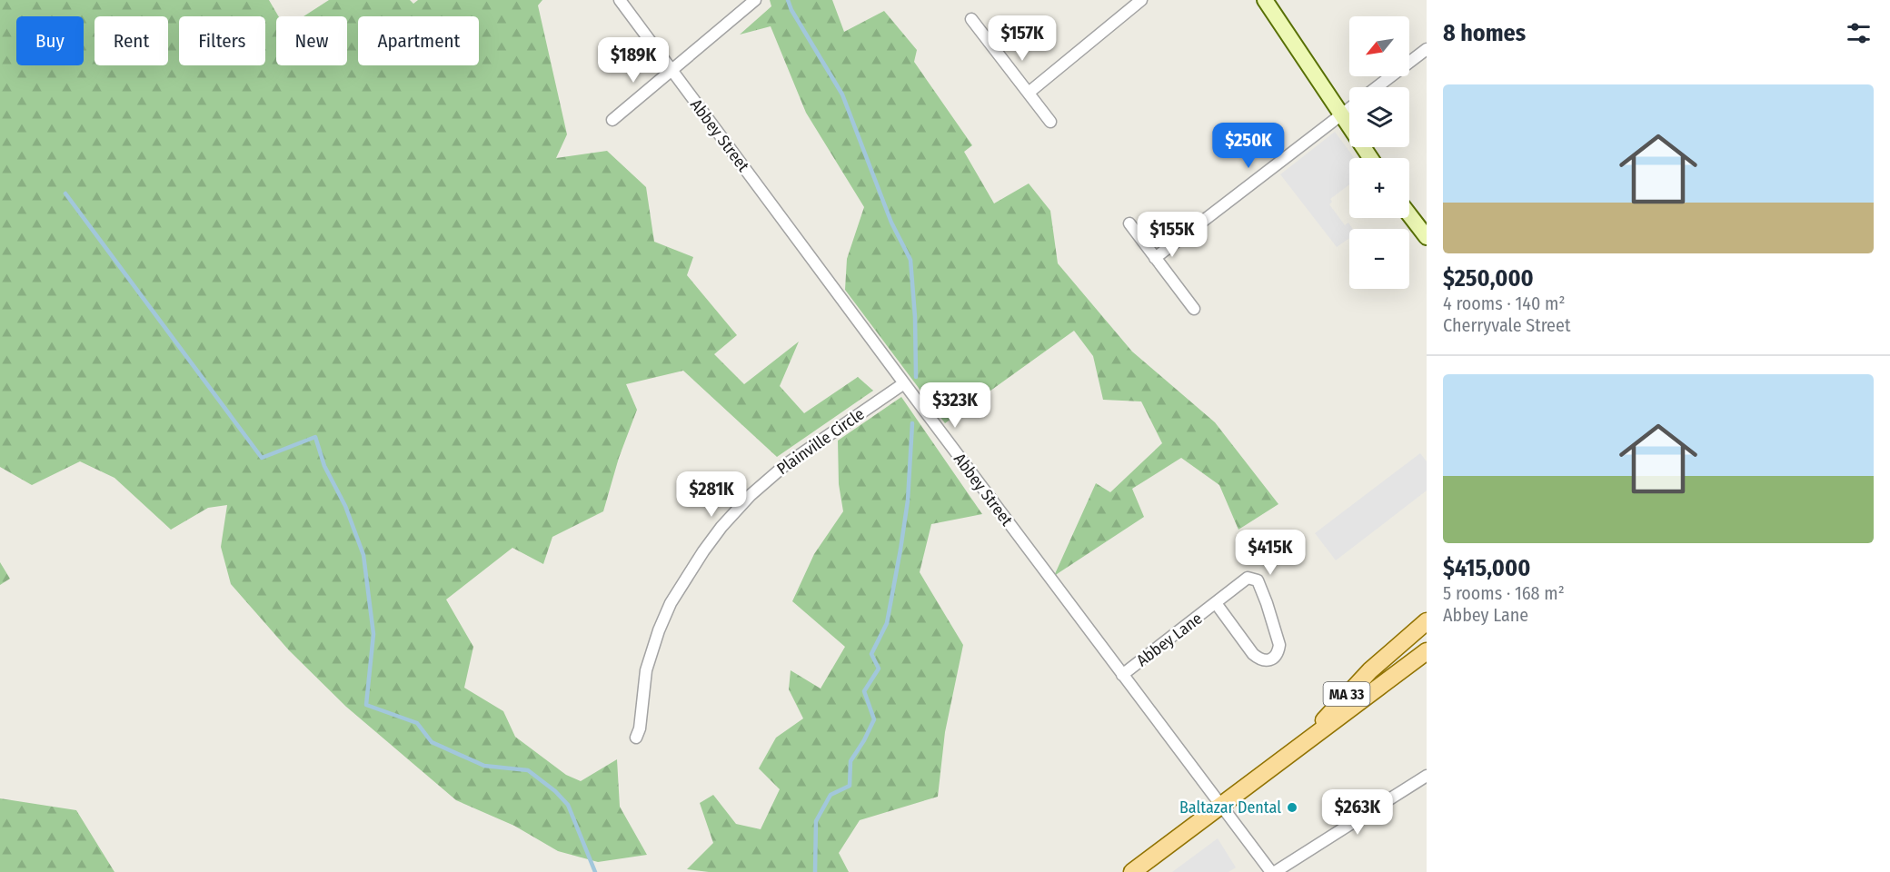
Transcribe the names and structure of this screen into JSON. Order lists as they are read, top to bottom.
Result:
{
  "streets": {
    "main road": ["MA 33"],
    "street": ["Abbey Street", "Plainville Circle", "Abbey Lane"]
  },
  "crossings": [
    ["Abbey Street", "Plainville Circle"],
    ["Abbey Street", "Abbey Lane"],
    ["Abbey Street", "MA 33"]
  ],
  "places": ["Baltazar Dental"],
  "north": "bottom left",
  "page": {
    "heading": "8 homes",
    "price": [
      "$157K",
      "$189K",
      "$250K",
      "$155K",
      "$323K",
      "$281K",
      "$415K",
      "$263K"
    ],
    "map_buttons": ["+", "−"],
    "chip": [
      "Buy",
      "Rent",
      "Filters",
      "New",
      "Apartment"
    ],
    "list": [
      {
        "name": "$250,000",
        "note": "4 rooms · 140 m² · Cherryvale Street"
      },
      {
        "name": "$415,000",
        "note": "5 rooms · 168 m² · Abbey Lane"
      }
    ]
  }
}
